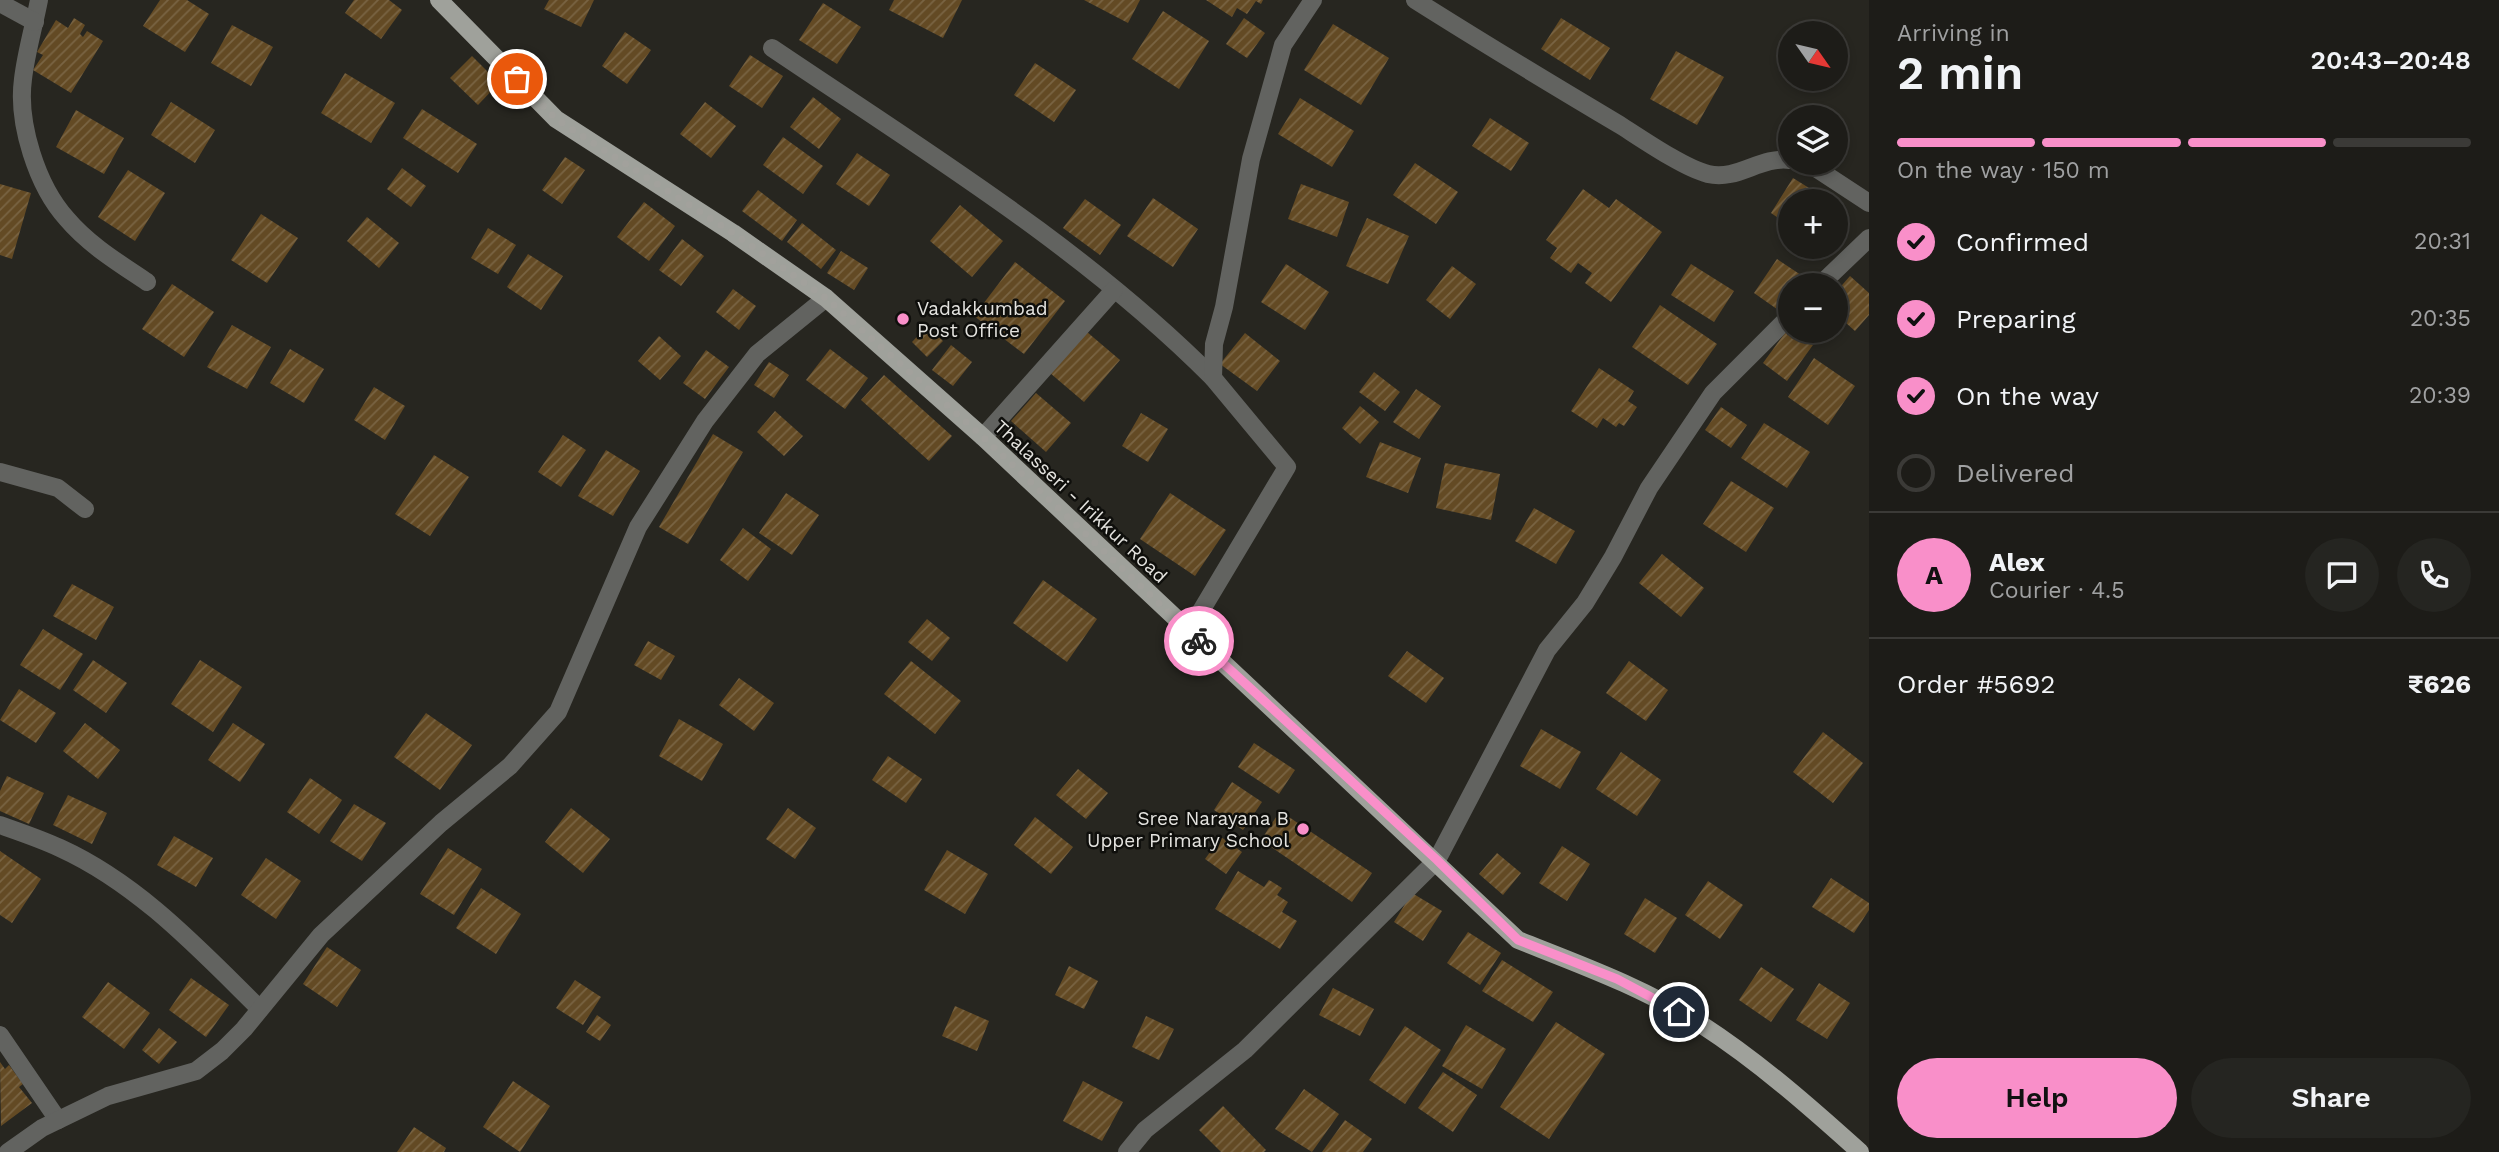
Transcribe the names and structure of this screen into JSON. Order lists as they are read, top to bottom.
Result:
{
  "streets": {
    "main road": ["Thalasseri - Irikkur Road"]
  },
  "places": ["Vadakkumbad Post Office", "Sree Narayana B Upper Primary School"],
  "north": "bottom right",
  "page": {
    "heading": ["2 min", "Arriving in", "20:43–20:48"],
    "panel": [
      "Alex",
      "Courier · 4.5",
      "Order #5692",
      "₹626"
    ],
    "map_buttons": ["+", "−"],
    "bar": "On the way · 150 m",
    "list": [
      ["Confirmed", "20:31"],
      ["Preparing", "20:35"],
      ["On the way", "20:39"],
      "Delivered"
    ],
    "round": "A",
    "buttons": ["Help", "Share"]
  }
}
